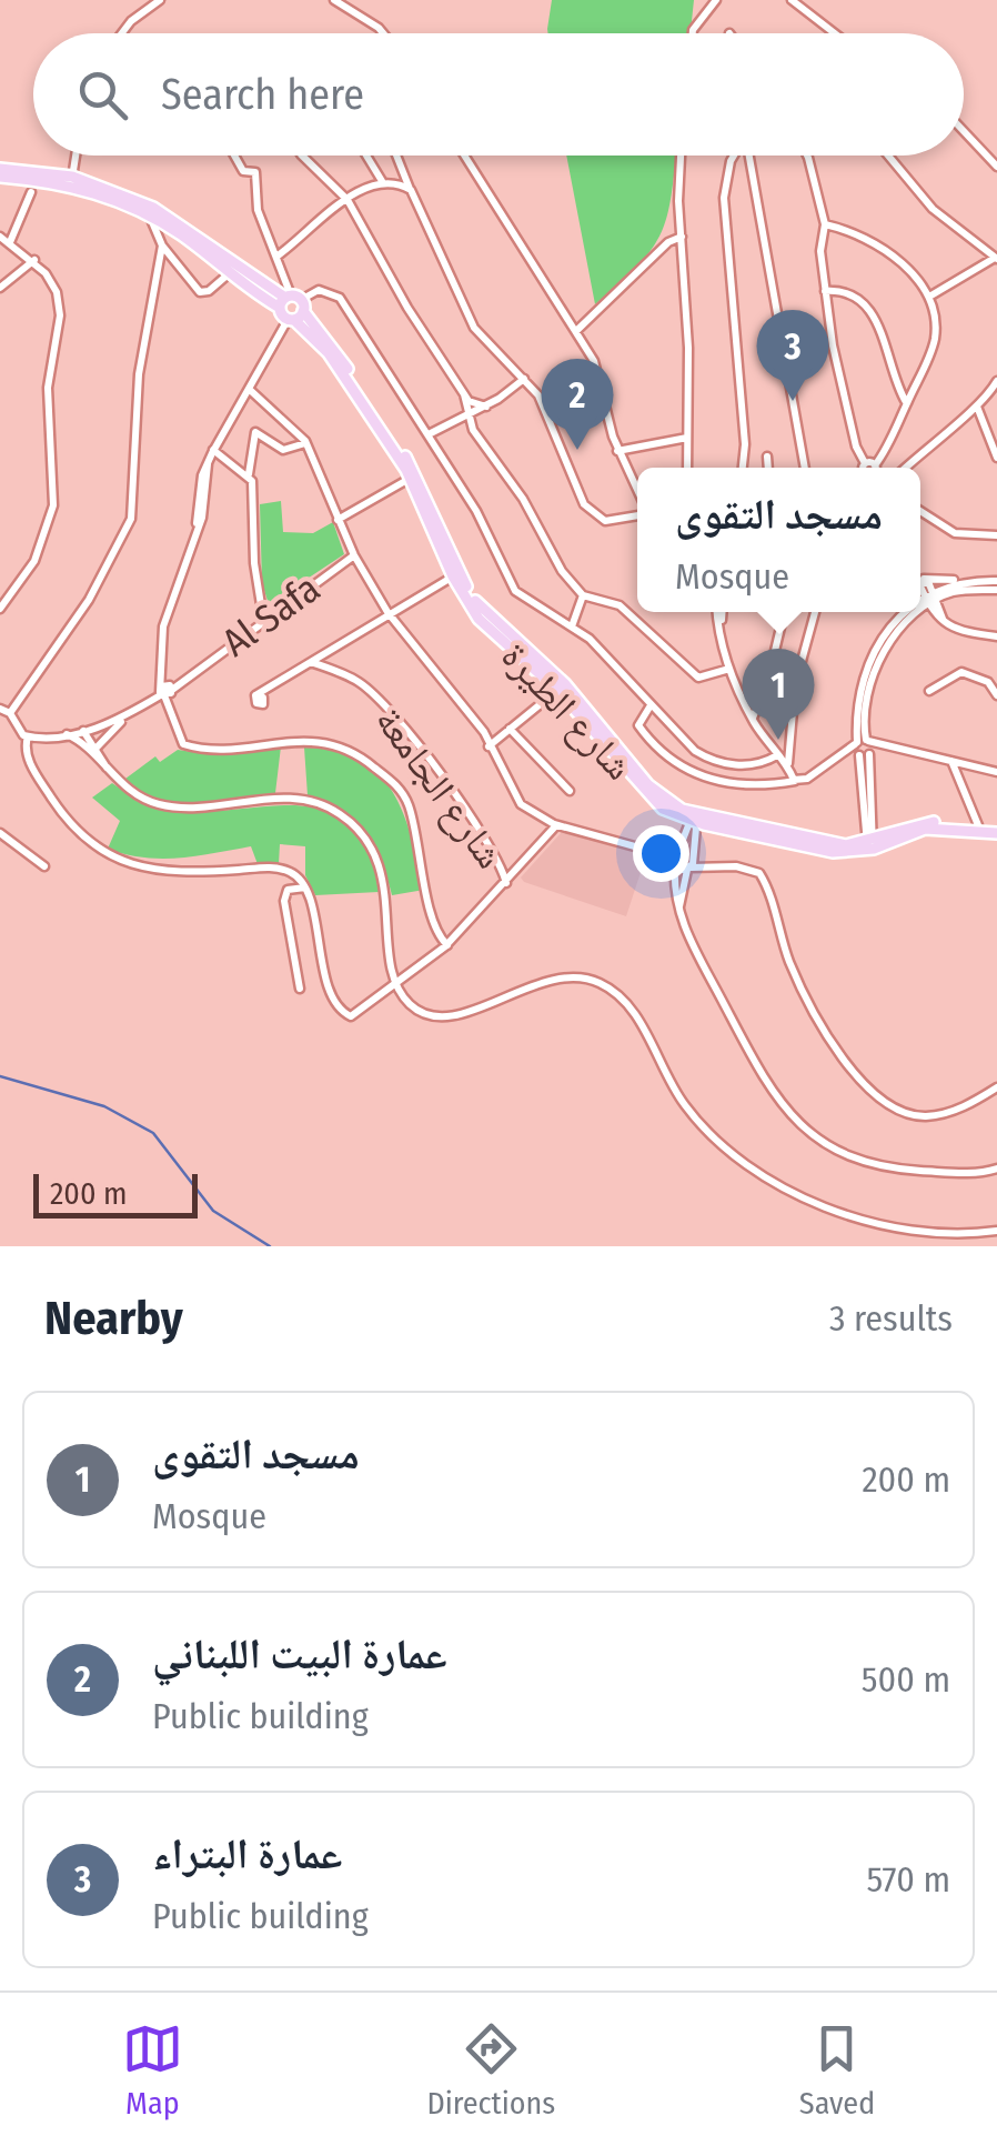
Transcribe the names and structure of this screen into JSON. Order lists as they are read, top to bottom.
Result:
{
  "streets": {
    "main road": ["شارع الطيرة"],
    "street": ["Al Safa", "شارع الجامعة"]
  },
  "scale_bar": "200 m",
  "page": {
    "search": "Search here",
    "pins": ["3", "2", "1"],
    "popup": ["مسجد التقوى", "Mosque"],
    "scale": "200 m",
    "heading": ["Nearby", "3 results"],
    "list": [
      {
        "mark": "1",
        "name": "مسجد التقوى",
        "note": "Mosque",
        "value": "200 m"
      },
      {
        "mark": "2",
        "name": "عمارة البيت اللبناني",
        "note": "Public building",
        "value": "500 m"
      },
      {
        "mark": "3",
        "name": "عمارة البتراء",
        "note": "Public building",
        "value": "570 m"
      }
    ],
    "nav": ["Map", "Directions", "Saved"]
  }
}
